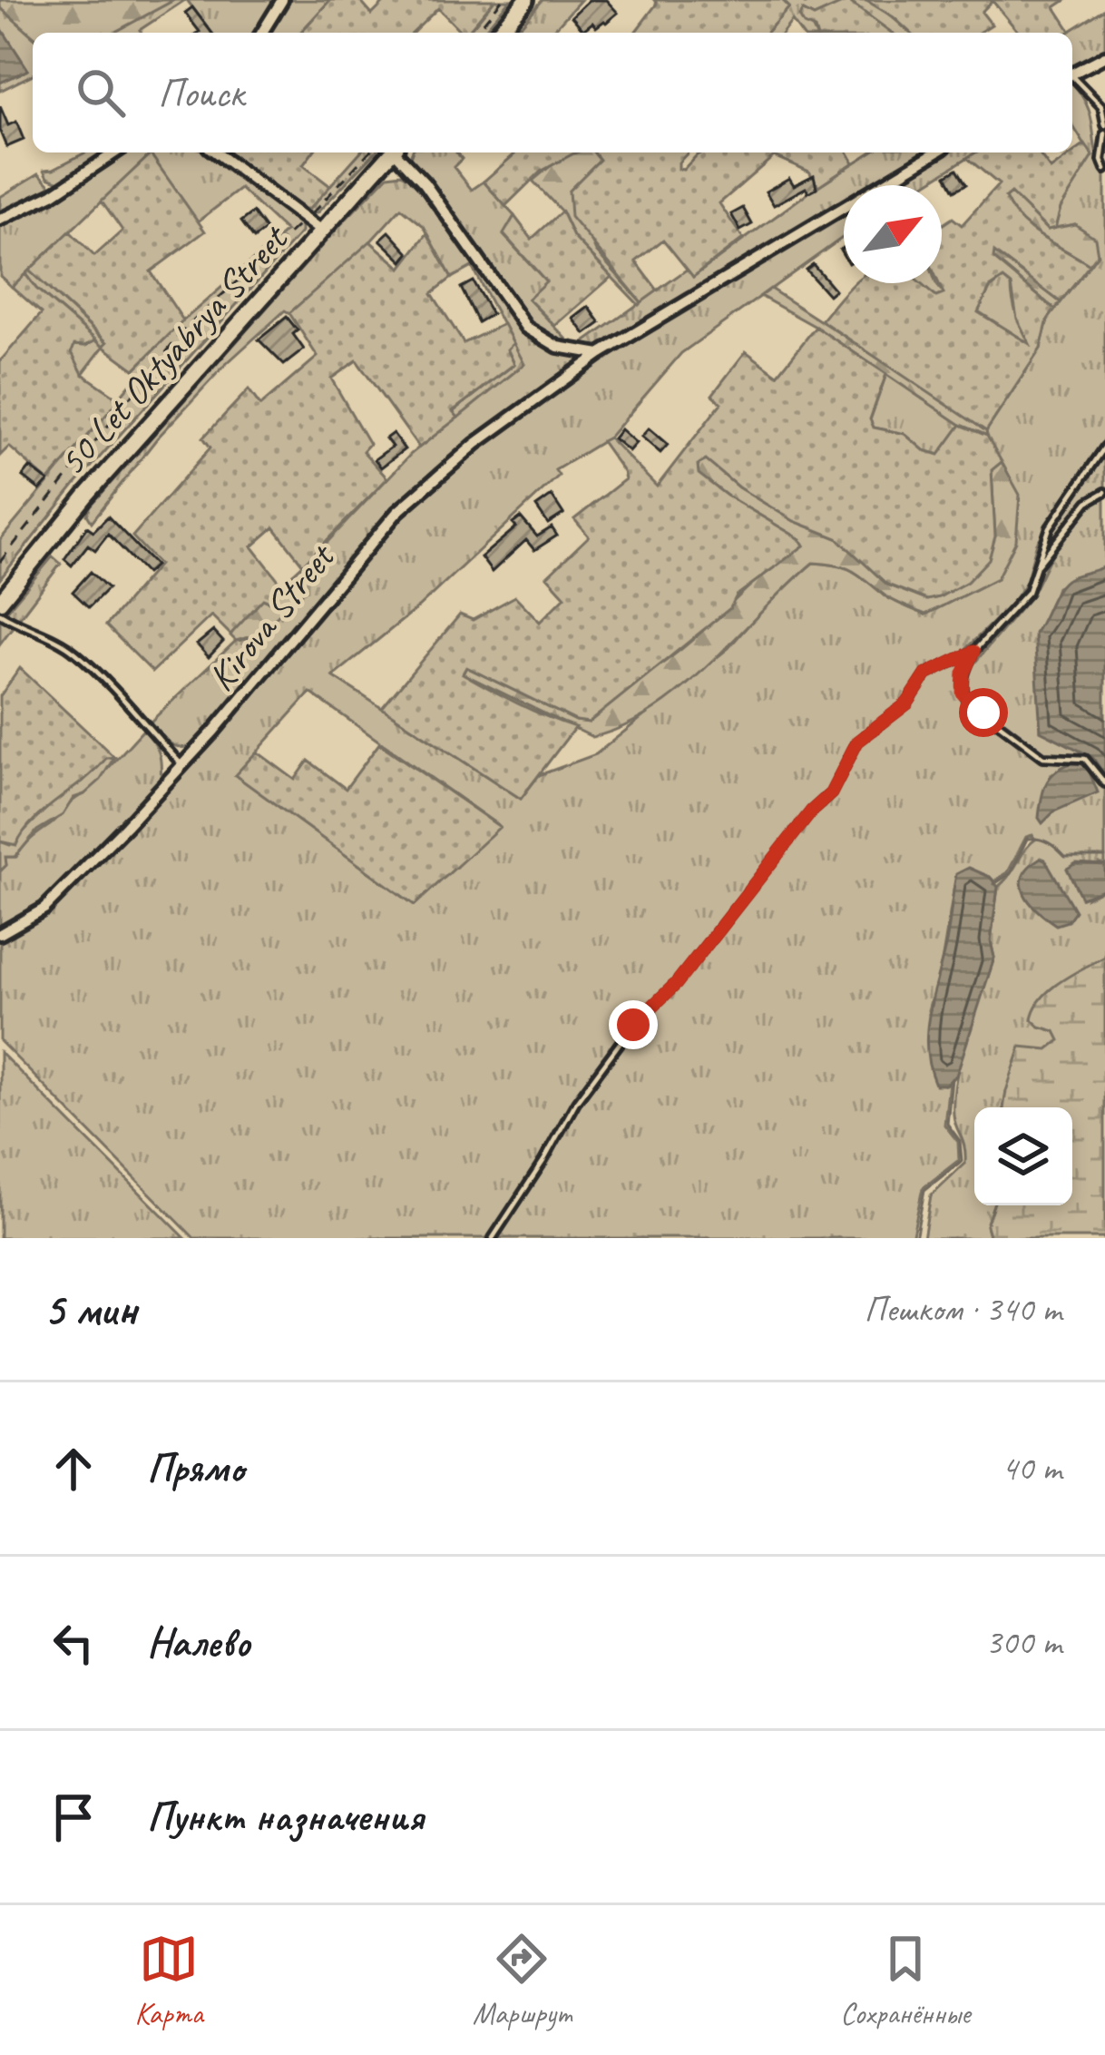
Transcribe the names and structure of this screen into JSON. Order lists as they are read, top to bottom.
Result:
{
  "streets": {
    "main road": ["50 Let Oktyabrya Street"],
    "street": ["Kirova Street"]
  },
  "north": "top right",
  "page": {
    "search": "Поиск",
    "heading": ["5 мин", "Пешком · 340 m"],
    "list": [
      ["Прямо", "40 m"],
      ["Налево", "300 m"],
      "Пункт назначения"
    ],
    "nav": ["Карта", "Маршрут", "Сохранённые"]
  }
}
